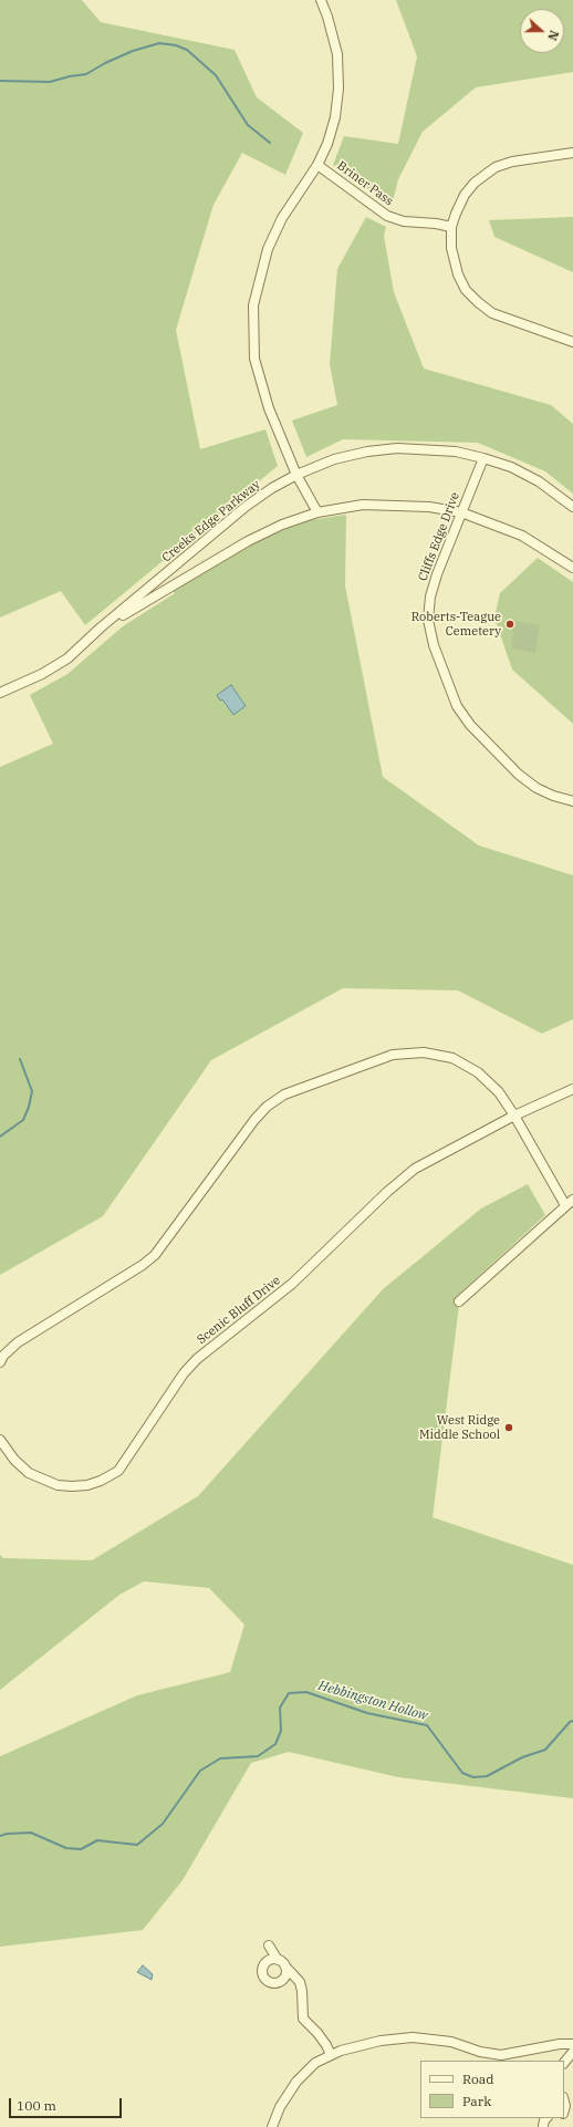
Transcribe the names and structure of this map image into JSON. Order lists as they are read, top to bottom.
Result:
{
  "streets": {
    "street": [
      "Briner Pass",
      "Creeks Edge Parkway",
      "Cliffs Edge Drive",
      "Scenic Bluff Drive"
    ]
  },
  "crossings": [
    ["Creeks Edge Parkway", "Cliffs Edge Drive"]
  ],
  "water": ["Hebbingston Hollow"],
  "places": ["Roberts-Teague Cemetery", "West Ridge Middle School"],
  "legend": ["Road", "Park"],
  "scale_bar": "100 m",
  "north": "right"
}
